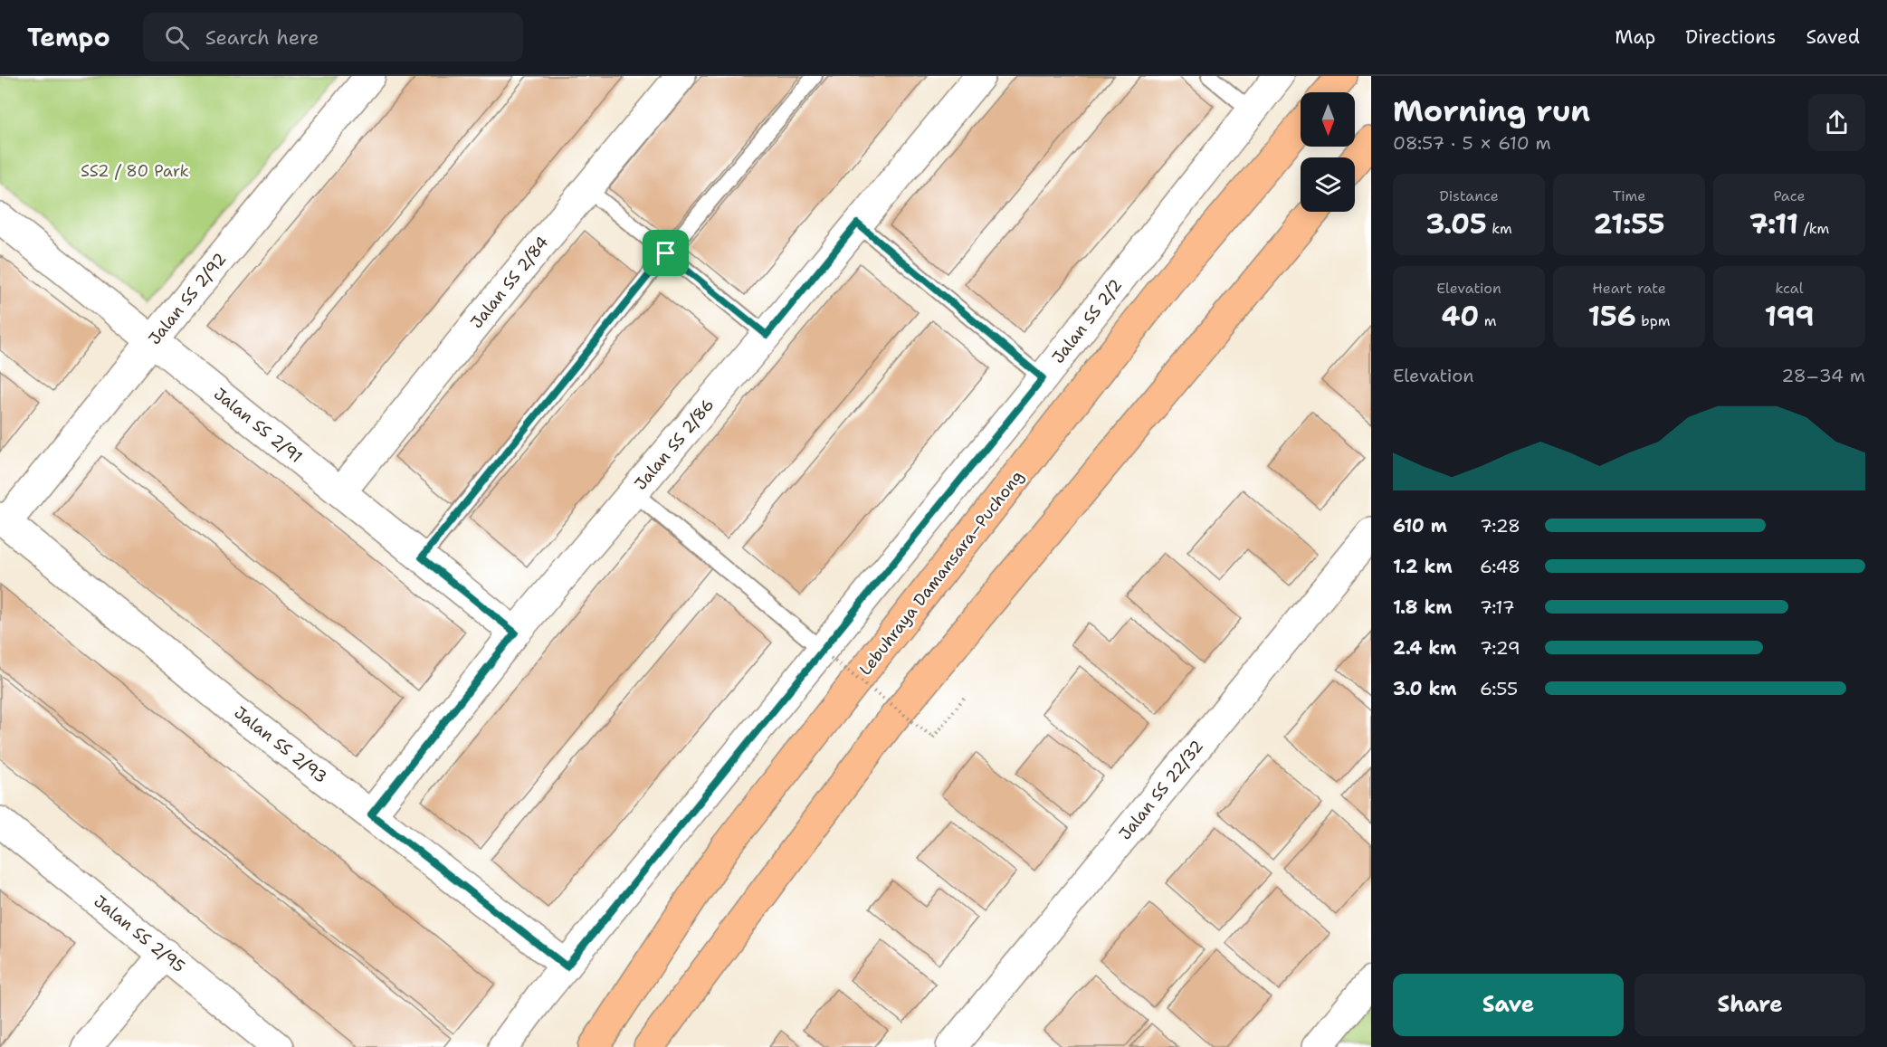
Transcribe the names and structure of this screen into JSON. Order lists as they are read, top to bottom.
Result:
{
  "streets": {
    "highway": ["Lebuhraya Damansara–Puchong"],
    "street": [
      "Jalan SS 2/84",
      "Jalan SS 2/92",
      "Jalan SS 2/2",
      "Jalan SS 2/91",
      "Jalan SS 2/86",
      "Jalan SS 2/93",
      "Jalan SS 22/32",
      "Jalan SS 2/95"
    ]
  },
  "crossings": [
    ["Jalan SS 2/84", "Jalan SS 2/91"],
    ["Jalan SS 2/92", "Jalan SS 2/91"],
    ["Jalan SS 2/92", "Jalan SS 2/93"],
    ["Jalan SS 2/2", "Jalan SS 2/93"],
    ["Jalan SS 2/91", "Jalan SS 2/86"],
    ["Jalan SS 2/86", "Jalan SS 2/93"]
  ],
  "parks": ["SS2 / 80 Park"],
  "north": "bottom",
  "page": {
    "header": "Tempo",
    "search": "Search here",
    "nav": ["Map", "Directions", "Saved"],
    "heading": ["Morning run", "08:57 · 5 × 610 m"],
    "stats": [
      ["Distance", "3.05 km"],
      ["Time", "21:55"],
      ["Pace", "7:11 /km"],
      ["Elevation", "40 m"],
      ["Heart rate", "156 bpm"],
      ["kcal", "199"]
    ],
    "chart": ["Elevation", "28–34 m"],
    "list": [
      {
        "name": "610 m",
        "note": "7:28"
      },
      {
        "name": "1.2 km",
        "note": "6:48"
      },
      {
        "name": "1.8 km",
        "note": "7:17"
      },
      {
        "name": "2.4 km",
        "note": "7:29"
      },
      {
        "name": "3.0 km",
        "note": "6:55"
      }
    ],
    "buttons": ["Save", "Share"]
  }
}
